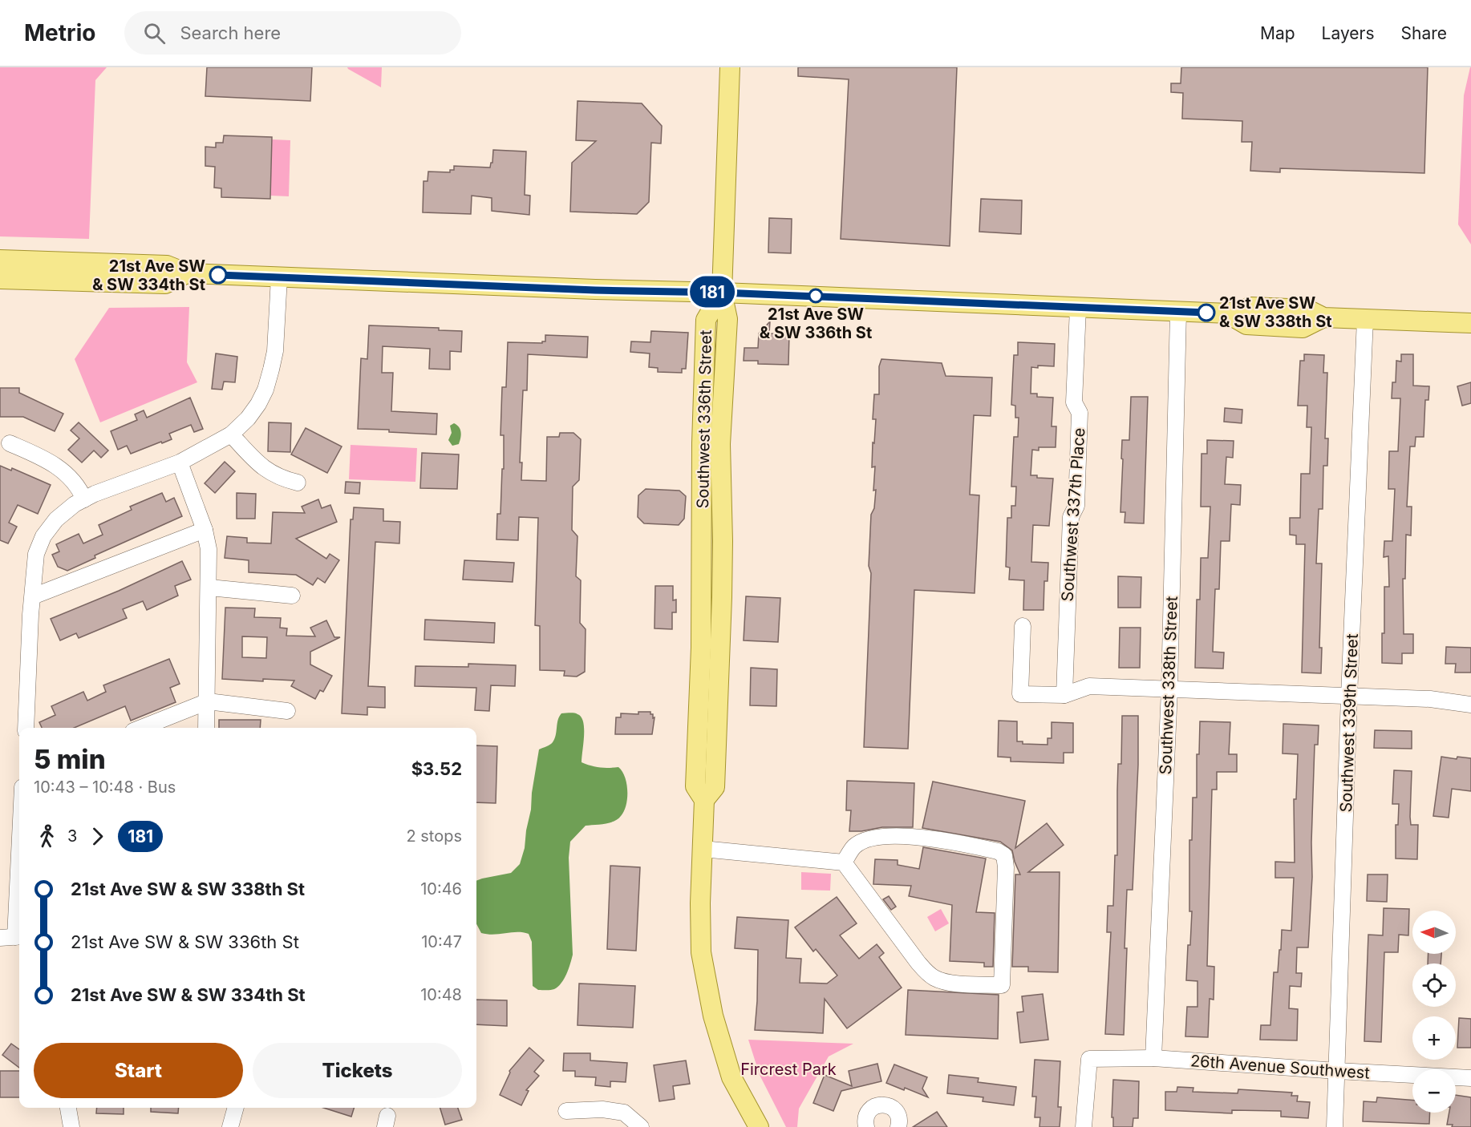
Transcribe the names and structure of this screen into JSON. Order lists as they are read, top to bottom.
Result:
{
  "streets": {
    "main road": ["Southwest 336th Street"],
    "street": [
      "Southwest 337th Place",
      "Southwest 338th Street",
      "Southwest 339th Street",
      "26th Avenue Southwest"
    ]
  },
  "crossings": [
    ["Southwest 338th Street", "26th Avenue Southwest"],
    ["Southwest 339th Street", "26th Avenue Southwest"]
  ],
  "parks": ["Fircrest Park"],
  "places": ["21st Ave SW & SW 334th St", "21st Ave SW & SW 336th St", "21st Ave SW & SW 338th St"],
  "lines": ["bus line 181"],
  "north": "left",
  "page": {
    "header": "Metrio",
    "search": "Search here",
    "nav": ["Map", "Layers", "Share"],
    "on_map": "181",
    "heading": ["5 min", "10:43 – 10:48 · Bus", "$3.52"],
    "legs": ["3", "181", "2 stops"],
    "list": [
      {
        "name": "21st Ave SW & SW 338th St",
        "value": "10:46"
      },
      {
        "name": "21st Ave SW & SW 336th St",
        "value": "10:47"
      },
      {
        "name": "21st Ave SW & SW 334th St",
        "value": "10:48"
      }
    ],
    "map_buttons": ["+", "−"],
    "buttons": ["Start", "Tickets"]
  }
}
